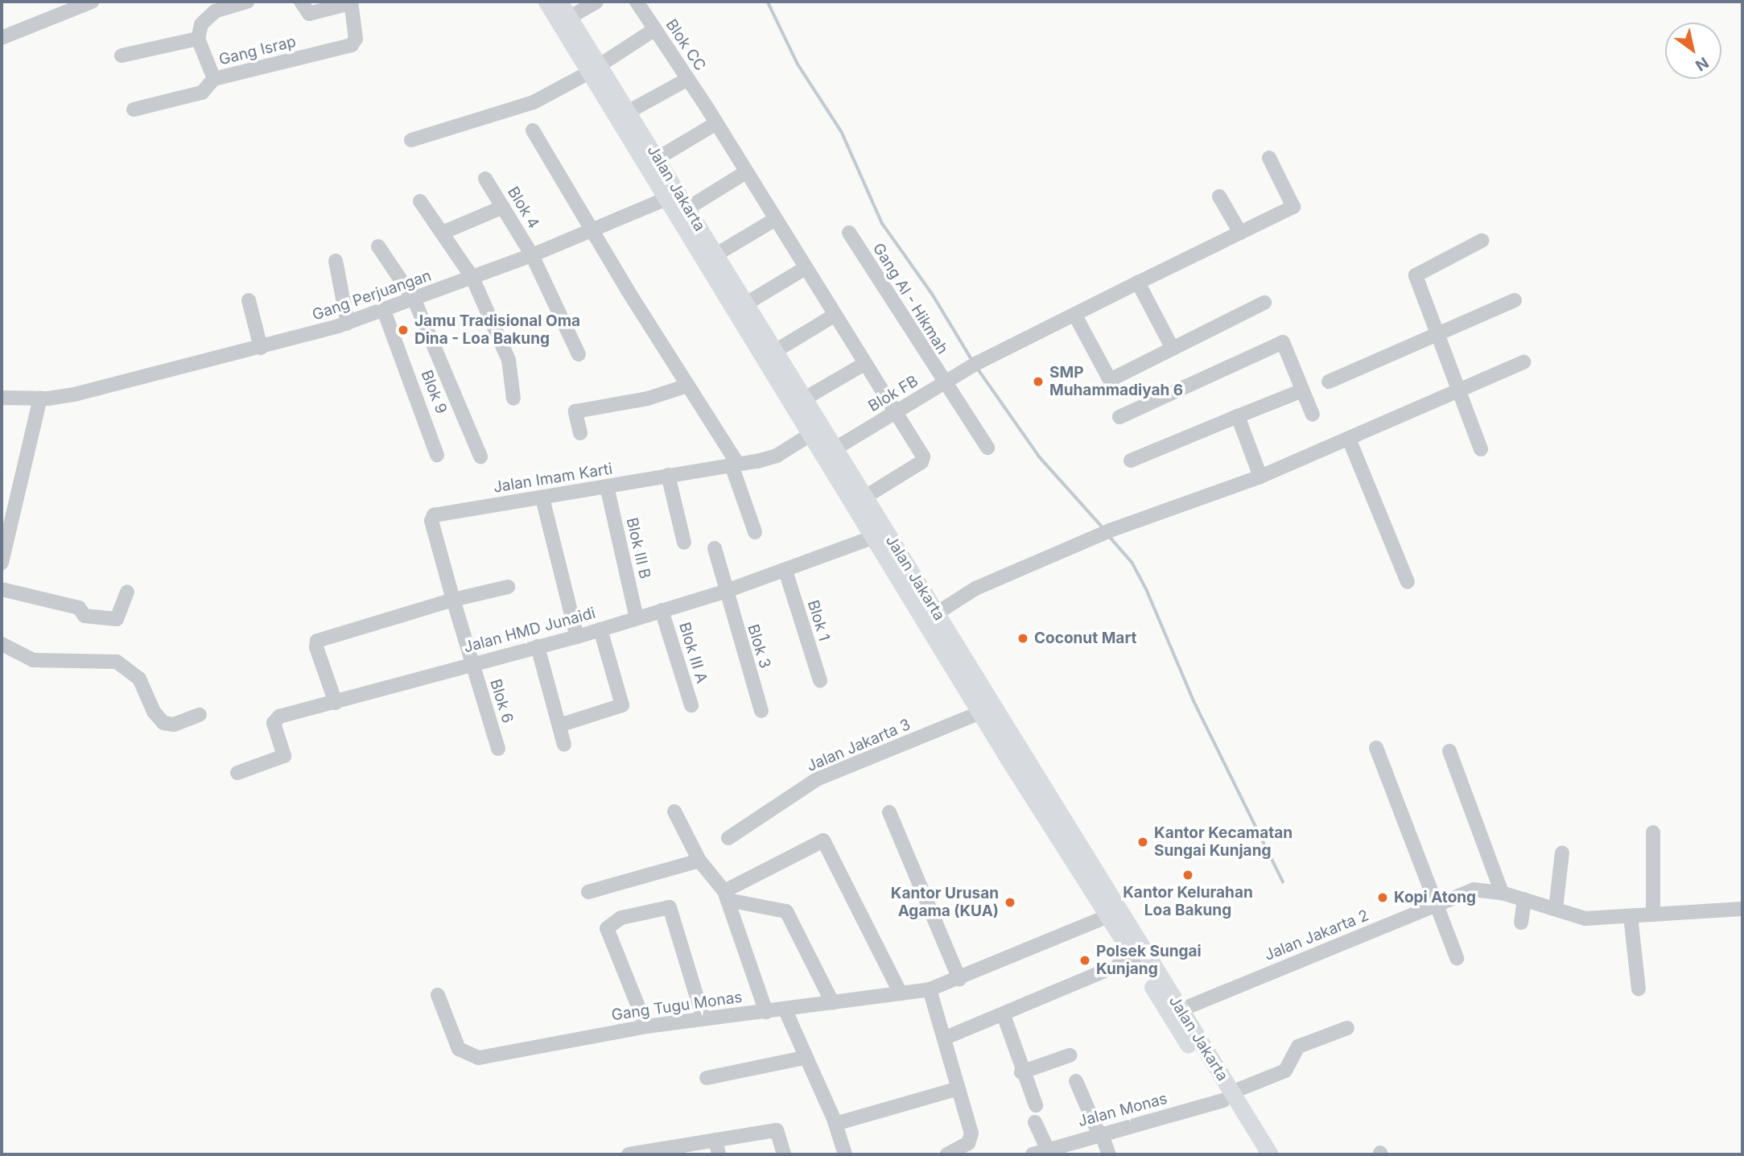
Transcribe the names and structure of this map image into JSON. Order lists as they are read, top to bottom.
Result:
{
  "streets": {
    "main road": ["Jalan Jakarta"],
    "street": [
      "Blok CC",
      "Gang Israp",
      "Blok 4",
      "Gang Perjuangan",
      "Gang Al - Hikmah",
      "Blok 9",
      "Blok FB",
      "Jalan Imam Karti",
      "Blok III B",
      "Blok 1",
      "Jalan HMD Junaidi",
      "Blok 3",
      "Blok III A",
      "Blok 6",
      "Jalan Jakarta 3",
      "Jalan Jakarta 2",
      "Gang Tugu Monas",
      "Jalan Monas"
    ]
  },
  "crossings": [
    ["Blok CC", "Jalan Jakarta"],
    ["Blok CC", "Blok FB"],
    ["Jalan Jakarta", "Gang Perjuangan"],
    ["Jalan Jakarta", "Blok FB"],
    ["Jalan Jakarta", "Jalan Imam Karti"],
    ["Jalan Jakarta", "Jalan HMD Junaidi"],
    ["Jalan Jakarta", "Jalan Jakarta 3"],
    ["Jalan Jakarta", "Jalan Jakarta 2"],
    ["Jalan Jakarta", "Gang Tugu Monas"],
    ["Jalan Jakarta", "Jalan Monas"],
    ["Blok 4", "Gang Perjuangan"],
    ["Gang Perjuangan", "Blok 9"],
    ["Gang Al - Hikmah", "Blok FB"],
    ["Jalan Imam Karti", "Blok III B"],
    ["Jalan Imam Karti", "Jalan HMD Junaidi"],
    ["Jalan Imam Karti", "Blok 6"],
    ["Blok III B", "Jalan HMD Junaidi"],
    ["Blok 1", "Jalan HMD Junaidi"],
    ["Jalan HMD Junaidi", "Blok 3"],
    ["Jalan HMD Junaidi", "Blok III A"],
    ["Jalan HMD Junaidi", "Blok 6"]
  ],
  "places": [
    "Jamu Tradisional Oma Dina - Loa Bakung",
    "SMP Muhammadiyah 6",
    "Coconut Mart",
    "Kantor Kecamatan Sungai Kunjang",
    "Kantor Kelurahan Loa Bakung",
    "Kopi Atong",
    "Kantor Urusan Agama (KUA)",
    "Polsek Sungai Kunjang"
  ],
  "north": "bottom right"
}
